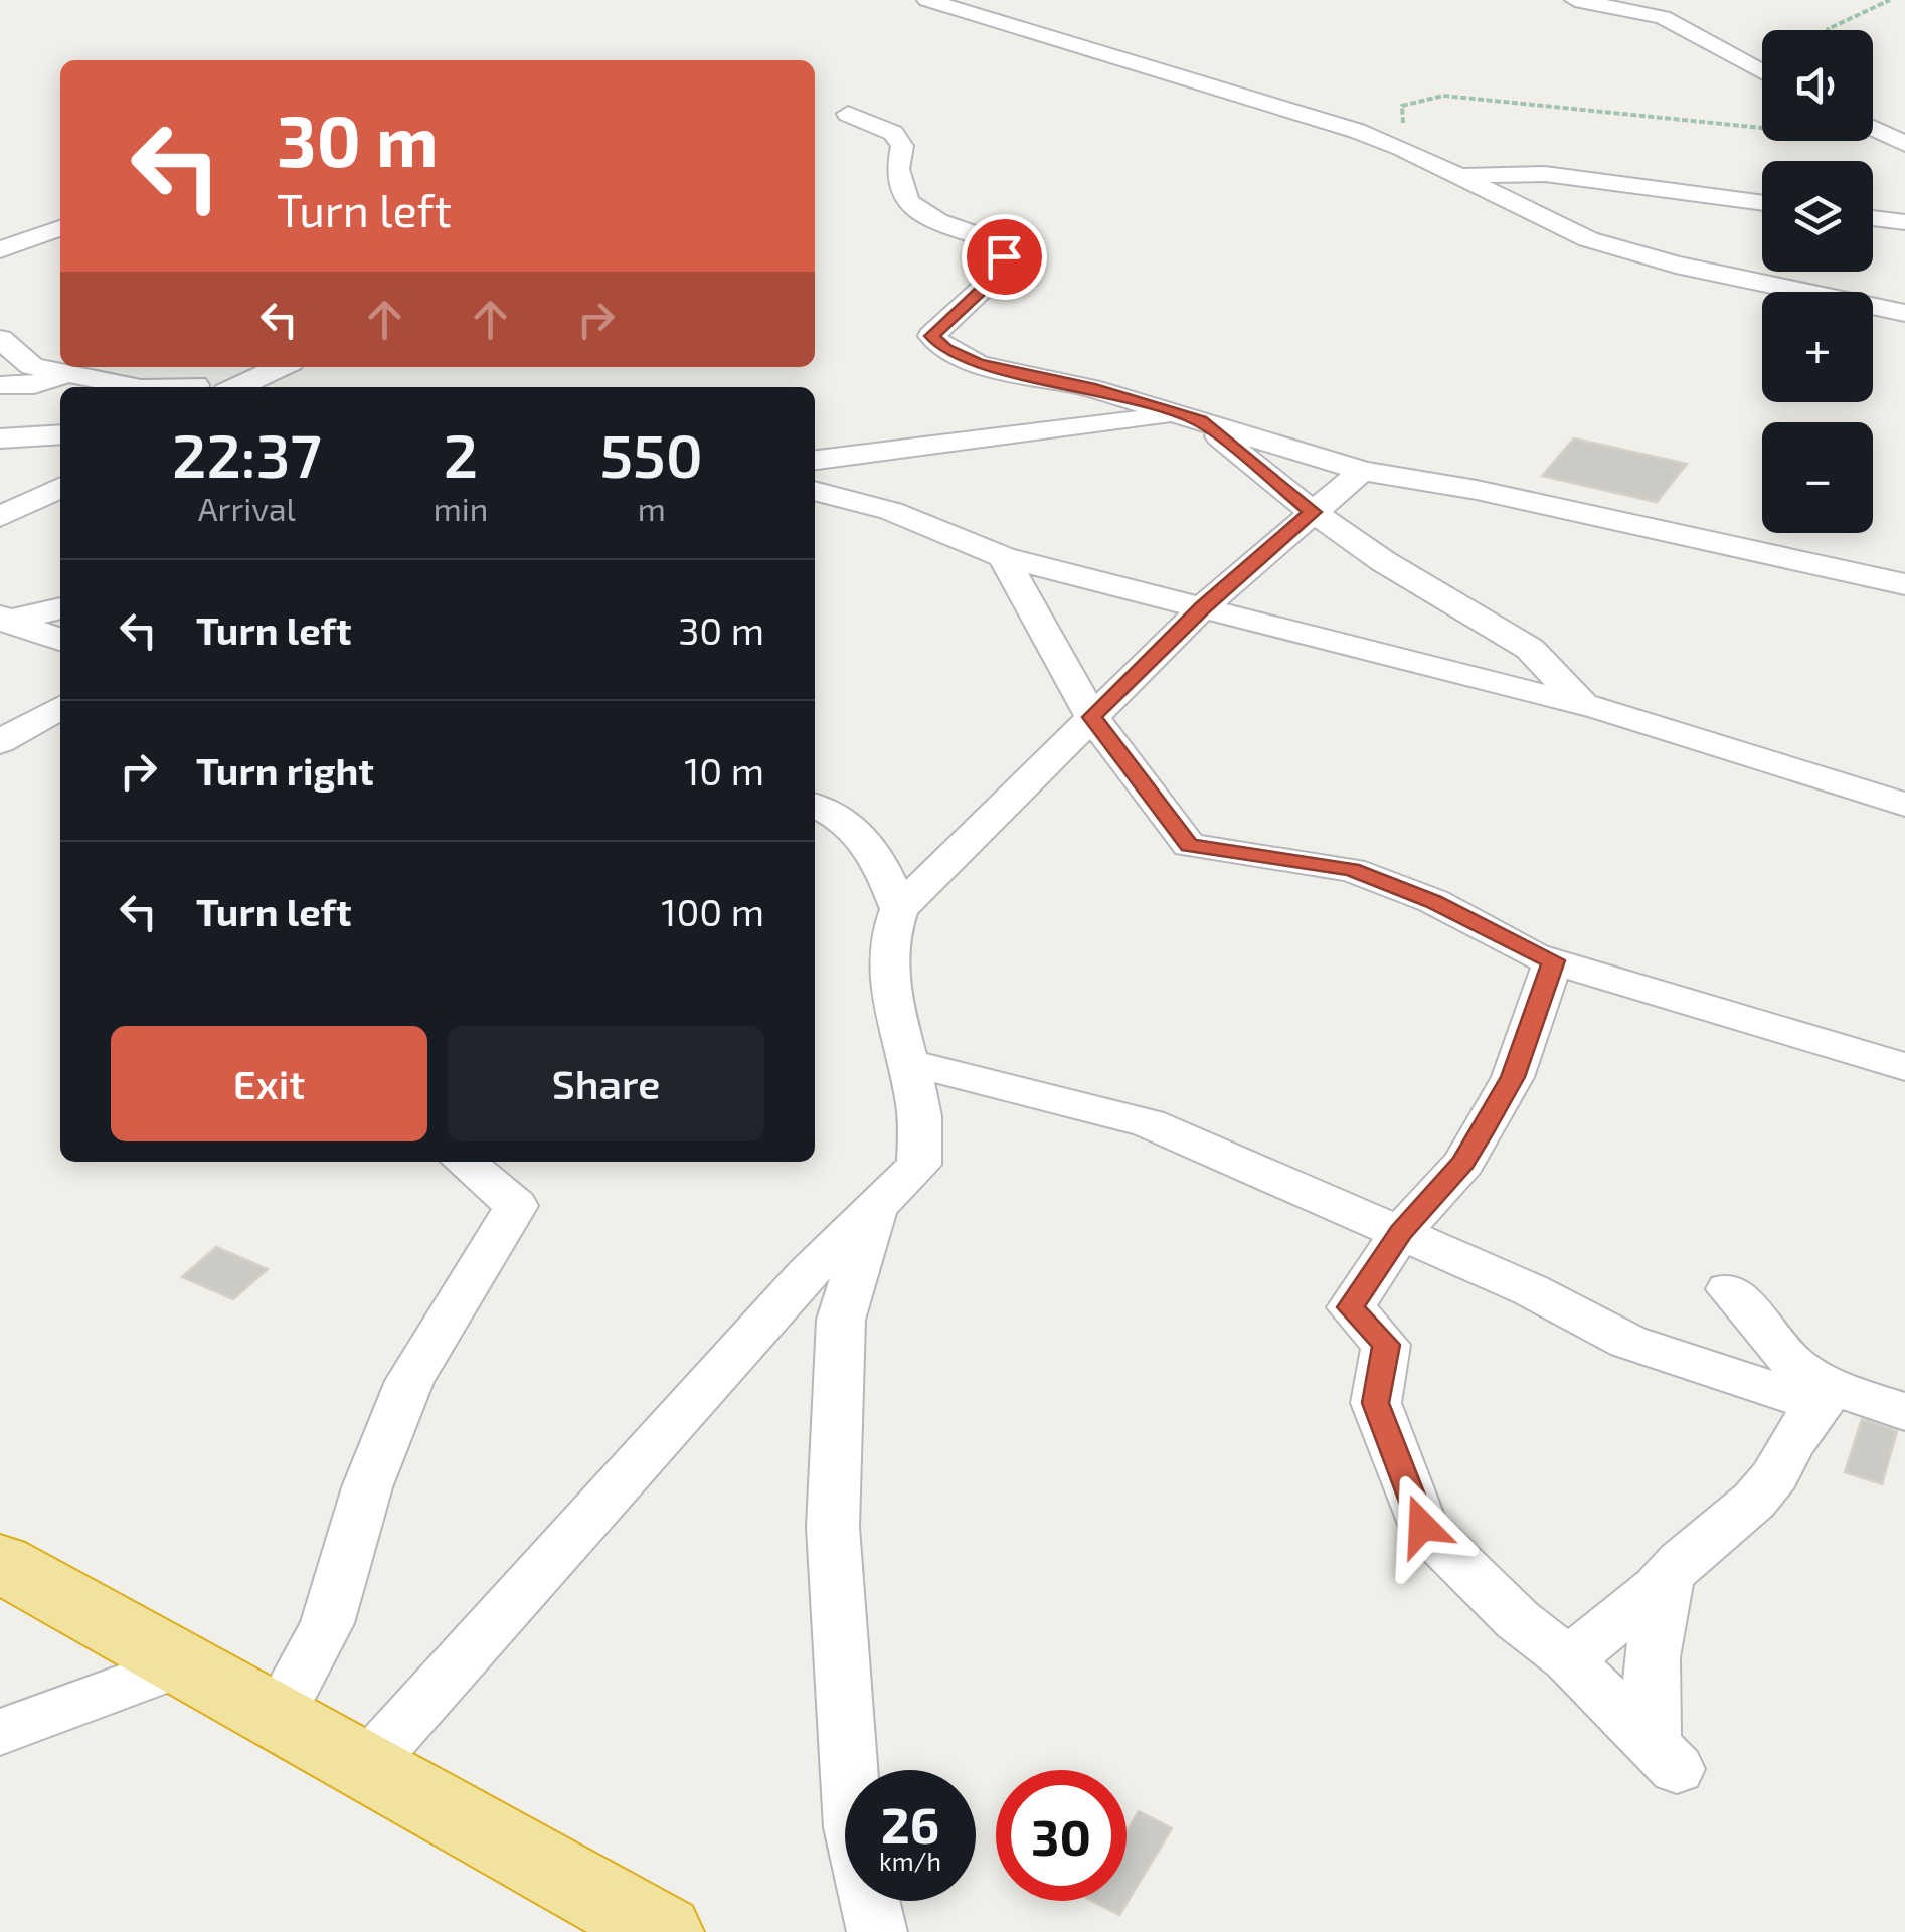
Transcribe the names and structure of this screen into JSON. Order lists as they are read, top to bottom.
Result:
{
  "page": {
    "map_buttons": ["+", "−"],
    "turn": ["30 m", "Turn left"],
    "eta": [
      "22:37",
      "Arrival",
      "2",
      "min",
      "550",
      "m"
    ],
    "list": [
      {
        "name": "Turn left",
        "value": "30 m"
      },
      {
        "name": "Turn right",
        "value": "10 m"
      },
      {
        "name": "Turn left",
        "value": "100 m"
      }
    ],
    "buttons": ["Exit", "Share"],
    "speed": "26 km/h",
    "limit": "30"
  }
}
